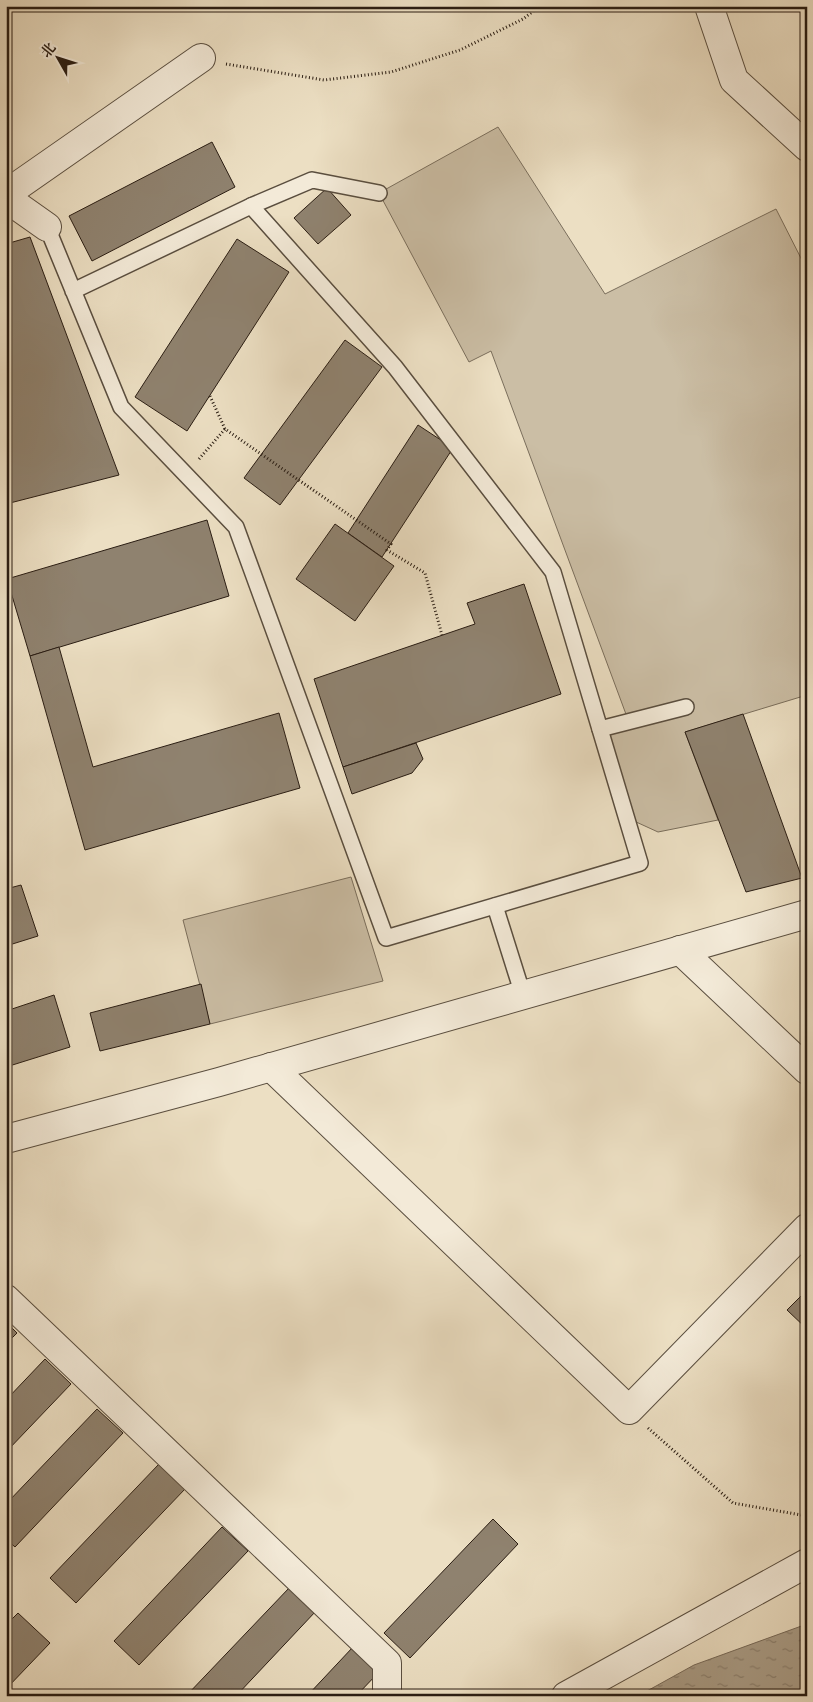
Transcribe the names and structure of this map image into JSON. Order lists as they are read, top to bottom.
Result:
{
  "north": "top left"
}
